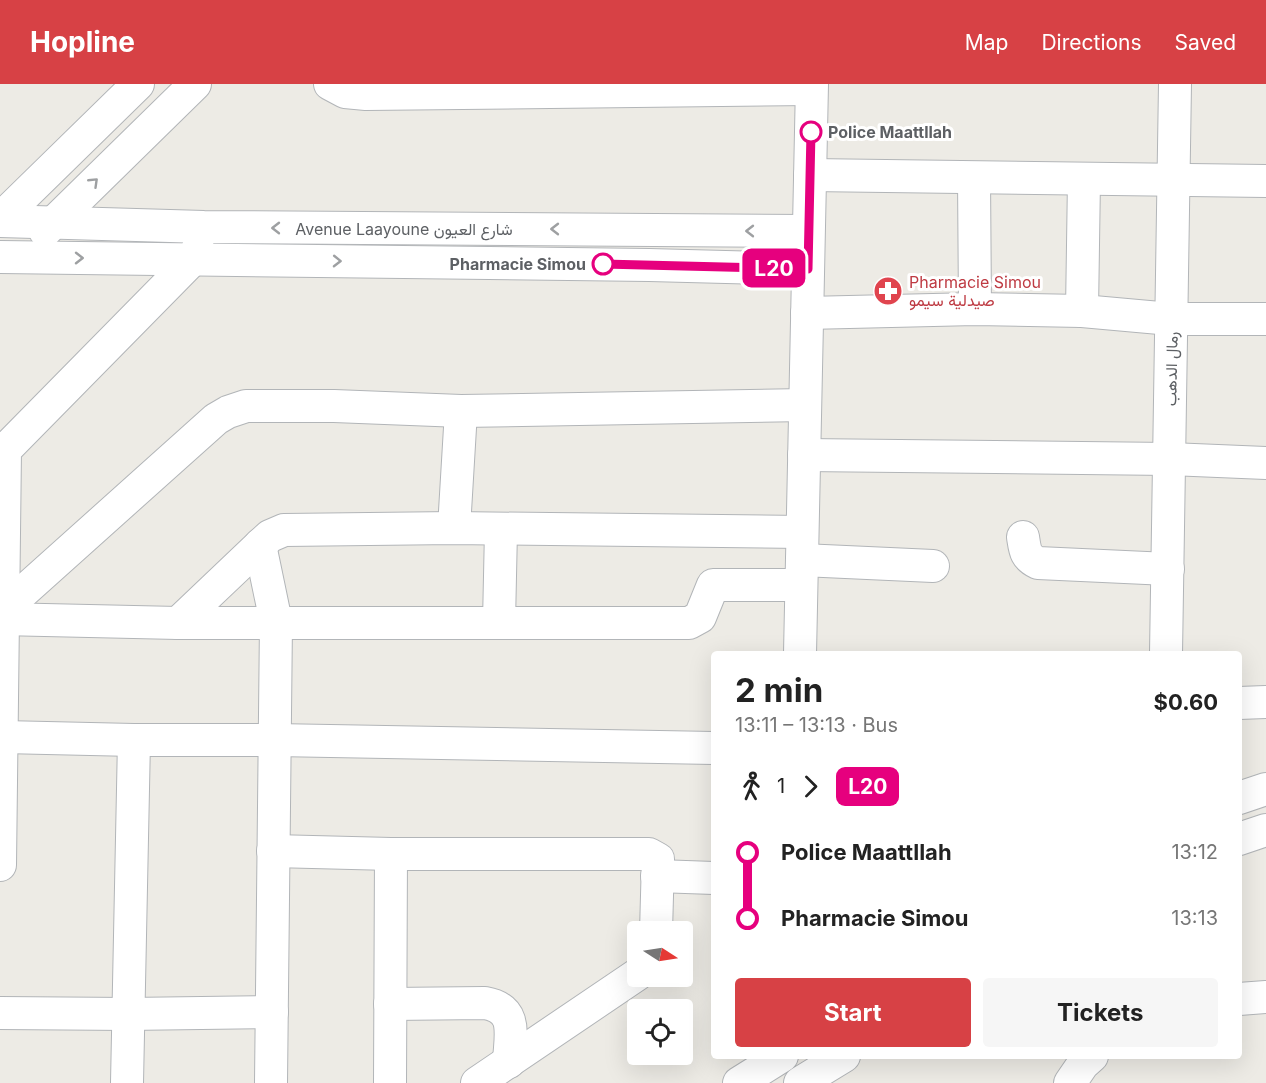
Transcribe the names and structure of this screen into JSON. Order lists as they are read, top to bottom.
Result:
{
  "streets": {
    "street": ["Avenue Laayoune شارع العيون", "رمال الدهب"]
  },
  "places": {
    "other": ["Police Maattllah", "Pharmacie Simou"],
    "pharmacy": ["Pharmacie Simou صيدلية سيمو"]
  },
  "lines": ["bus line L20"],
  "north": "right",
  "page": {
    "header": "Hopline",
    "nav": ["Map", "Directions", "Saved"],
    "on_map": "L20",
    "heading": ["2 min", "13:11 – 13:13 · Bus", "$0.60"],
    "legs": ["1", "L20"],
    "list": [
      {
        "name": "Police Maattllah",
        "value": "13:12"
      },
      {
        "name": "Pharmacie Simou",
        "value": "13:13"
      }
    ],
    "buttons": ["Start", "Tickets"]
  }
}
